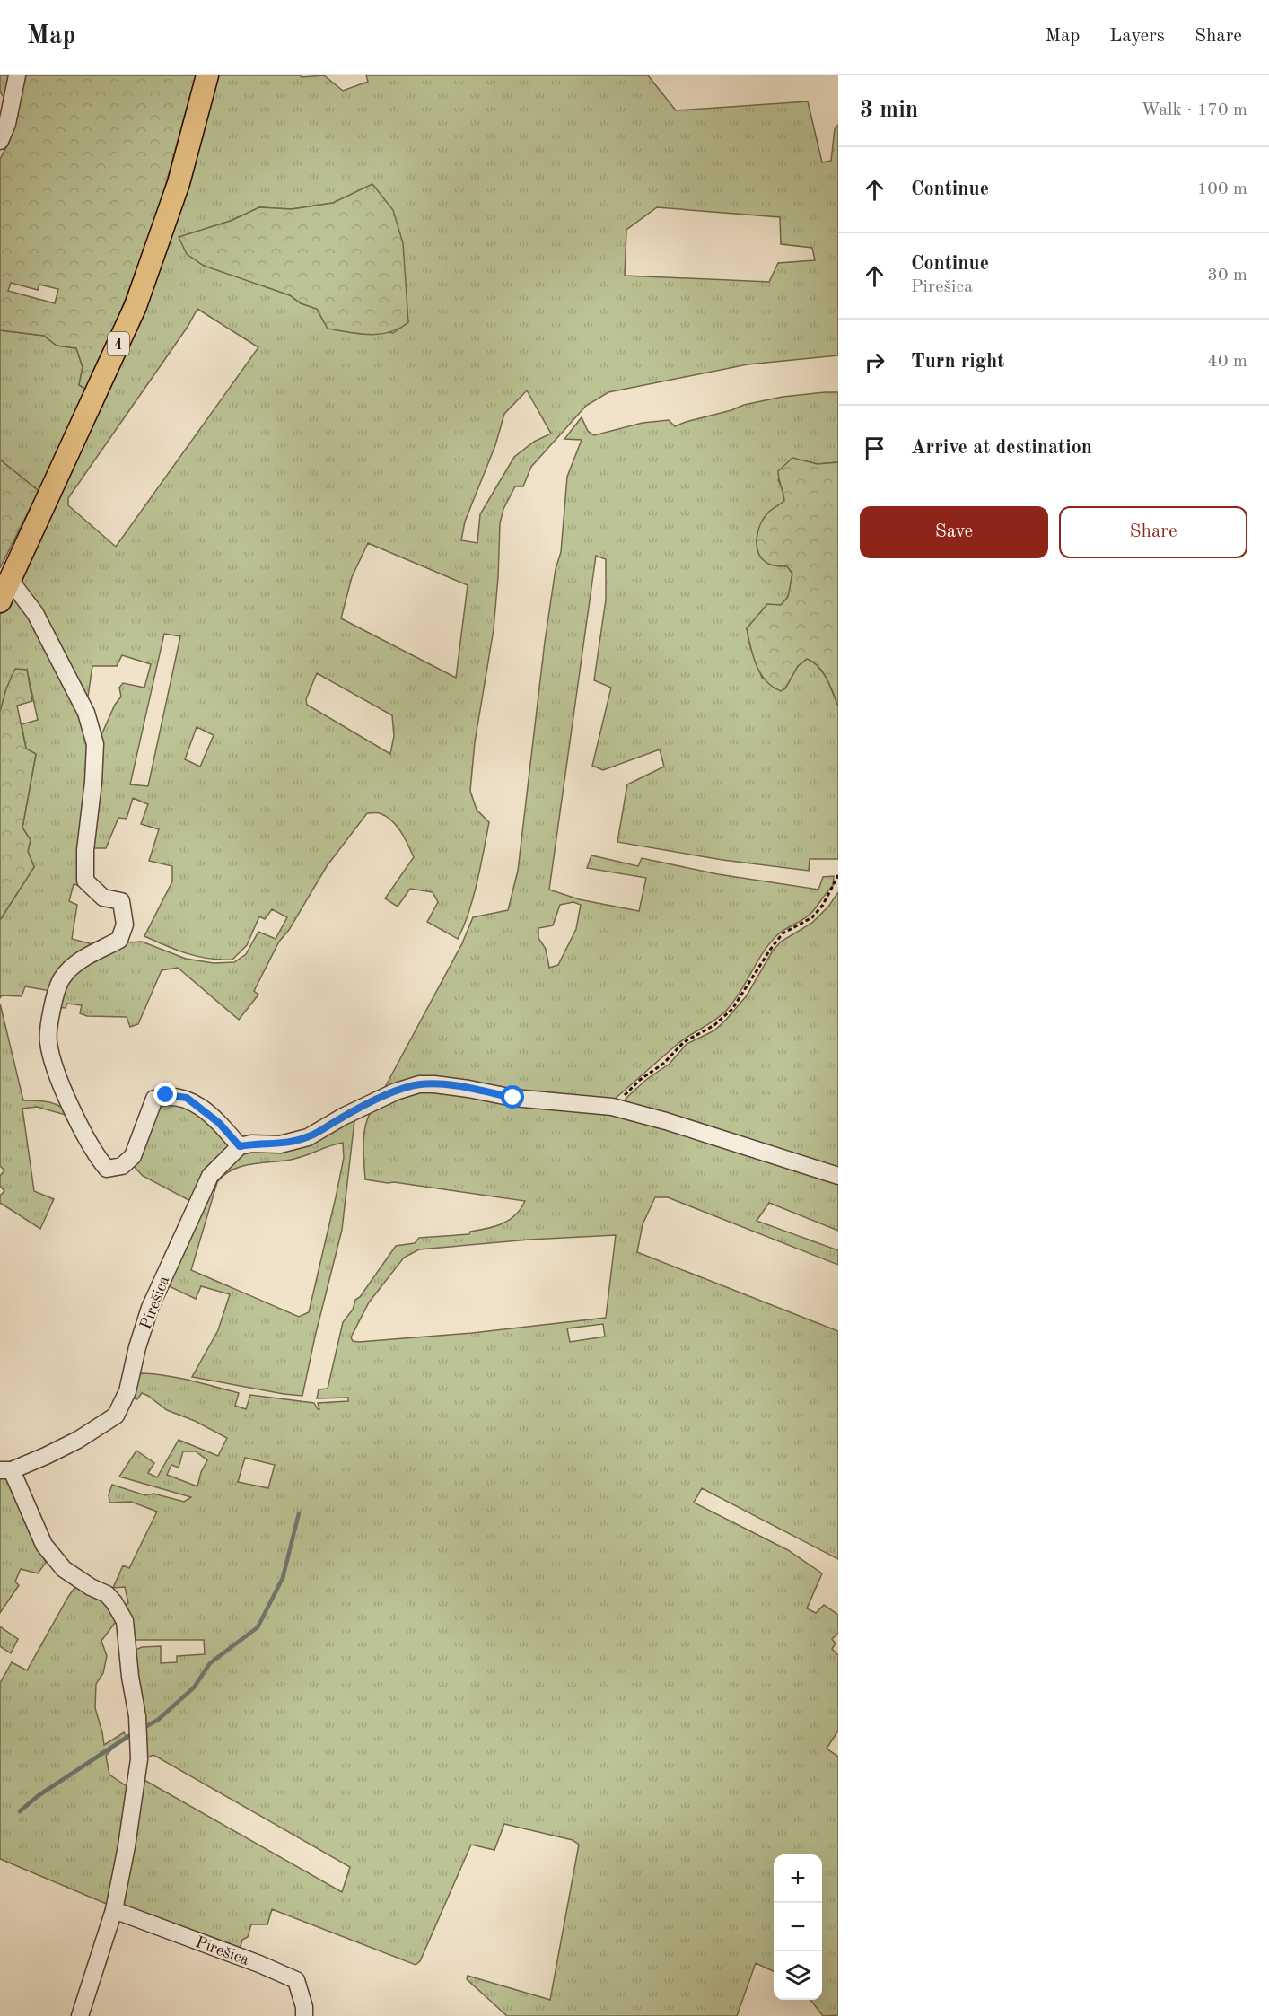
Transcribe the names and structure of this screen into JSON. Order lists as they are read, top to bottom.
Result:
{
  "streets": {
    "main road": ["4"],
    "street": ["Pirešica"]
  },
  "page": {
    "header": "Map",
    "nav": ["Map", "Layers", "Share"],
    "heading": ["3 min", "Walk · 170 m"],
    "list": [
      ["Continue", "100 m"],
      ["Continue", "Pirešica", "30 m"],
      ["Turn right", "40 m"],
      "Arrive at destination"
    ],
    "buttons": ["Save", "Share"],
    "map_buttons": ["+", "−"]
  }
}
